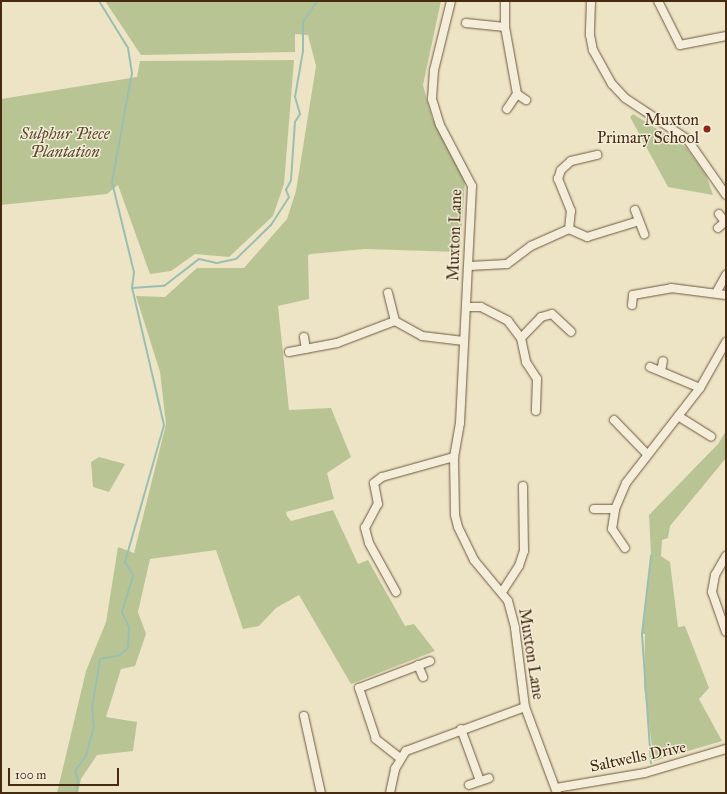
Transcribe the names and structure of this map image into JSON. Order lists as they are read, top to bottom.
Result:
{
  "streets": {
    "street": ["Muxton Lane", "Saltwells Drive"]
  },
  "crossings": [
    ["Muxton Lane", "Saltwells Drive"]
  ],
  "parks": ["Sulphur Piece Plantation"],
  "places": ["Muxton Primary School"],
  "scale_bar": "100 m"
}
